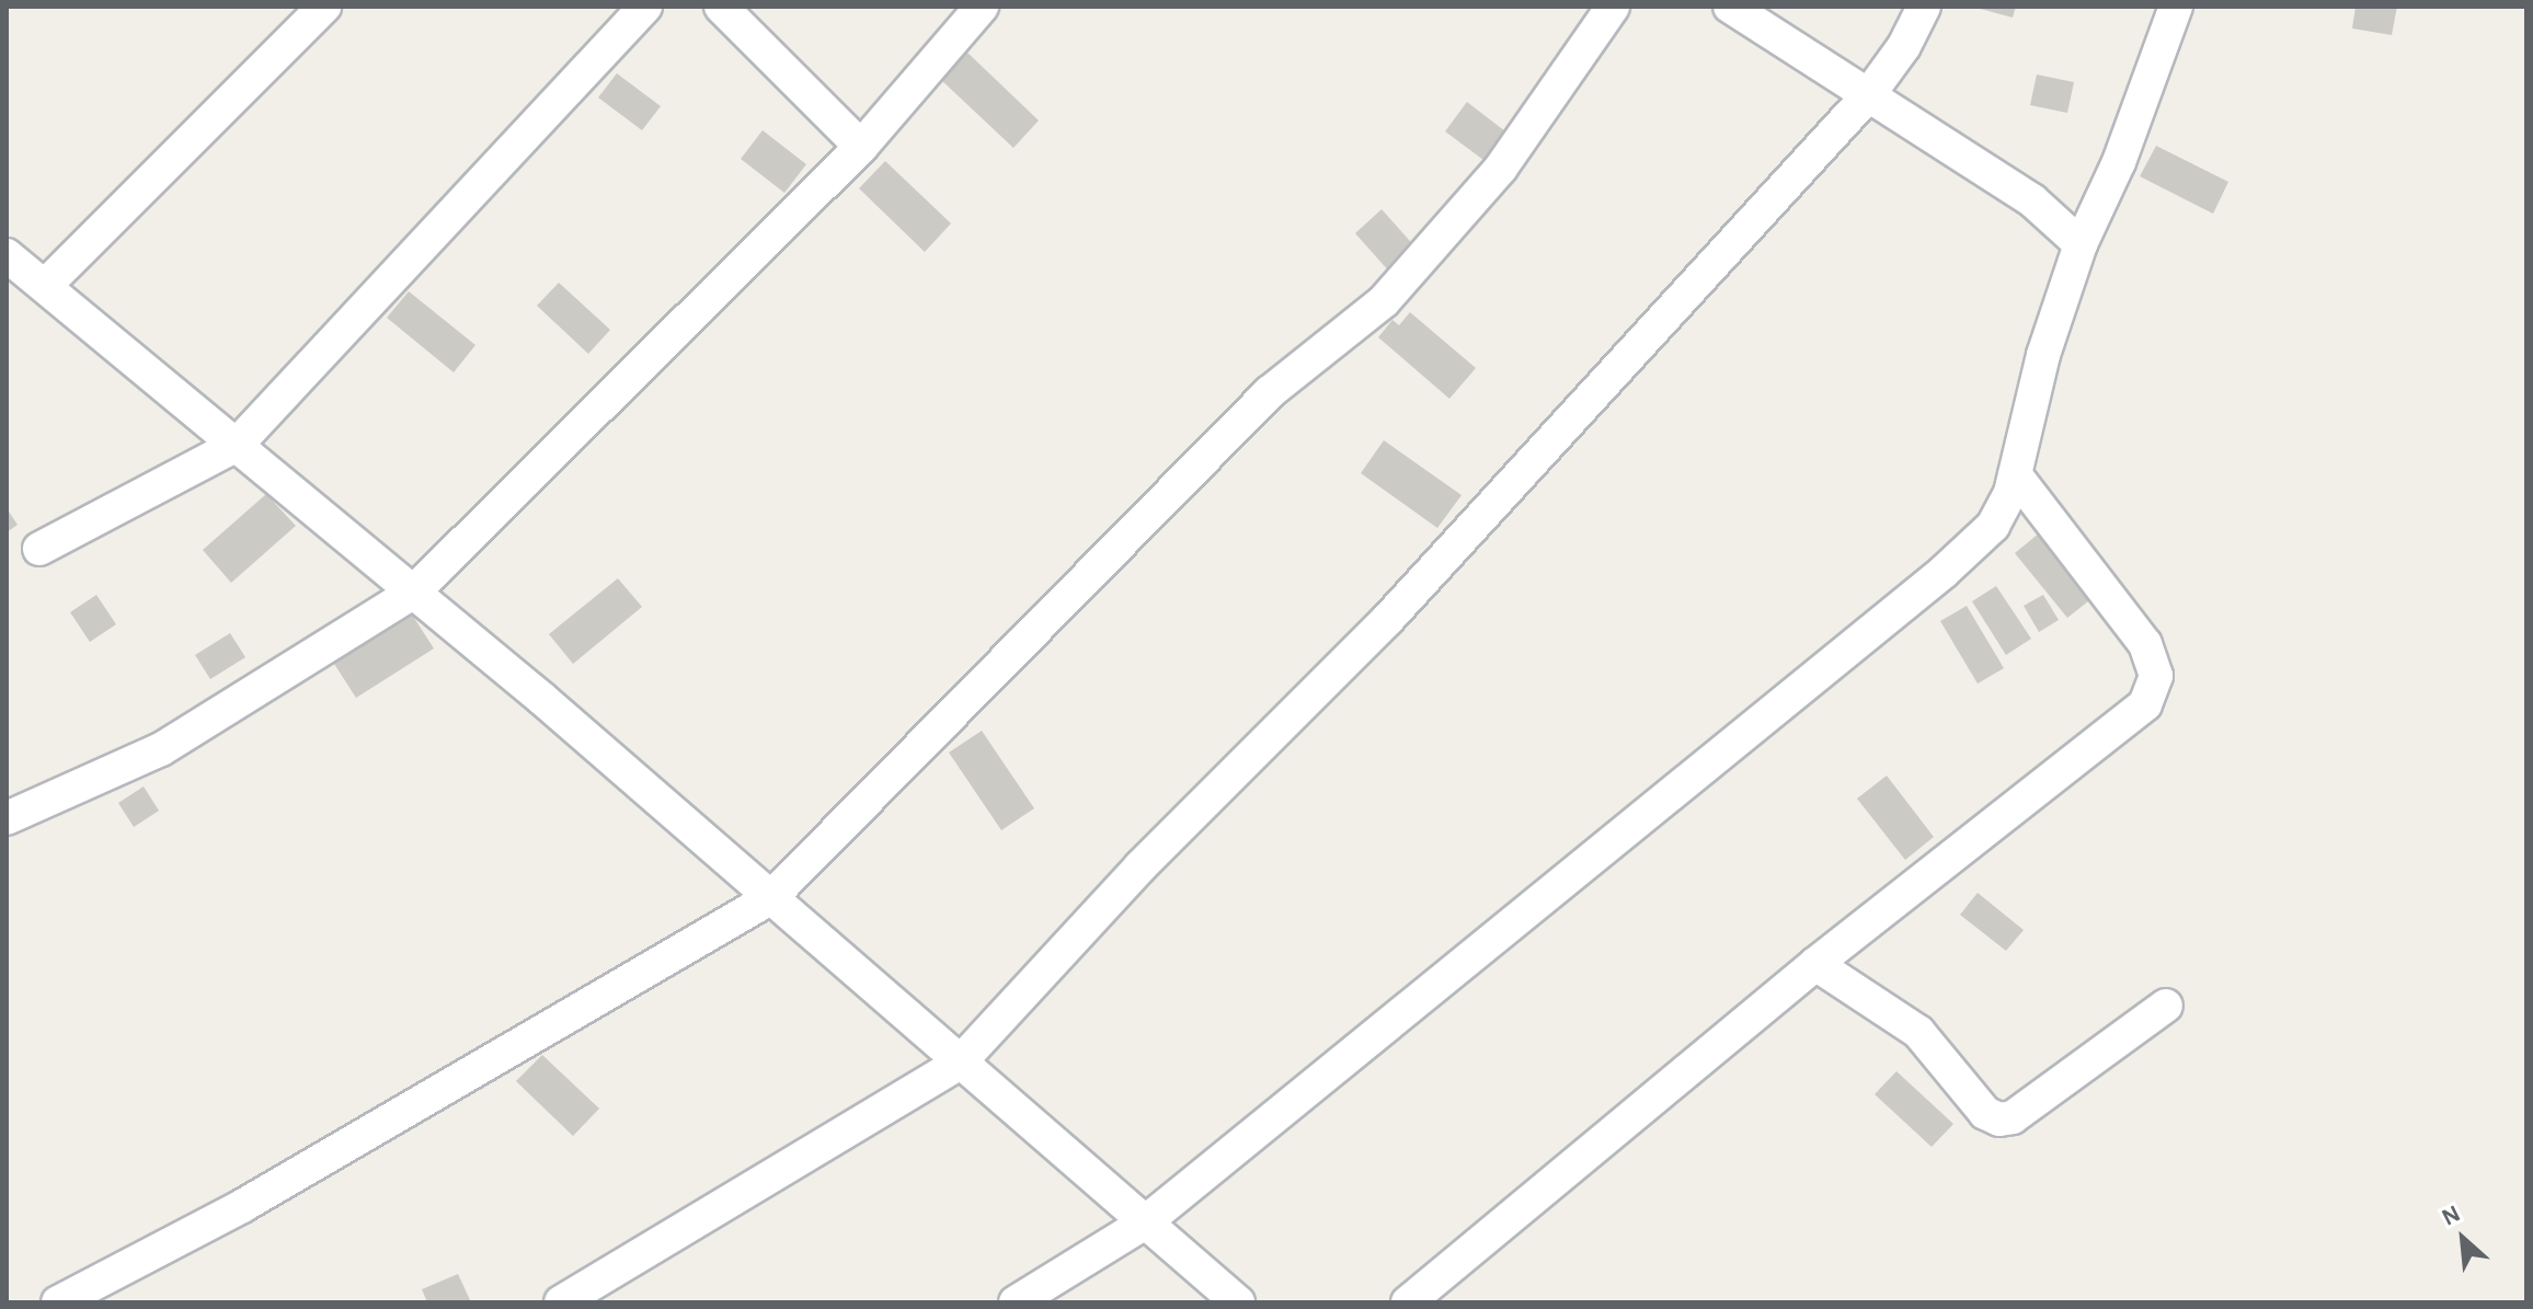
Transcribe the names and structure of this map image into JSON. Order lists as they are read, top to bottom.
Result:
{
  "north": "top left"
}
